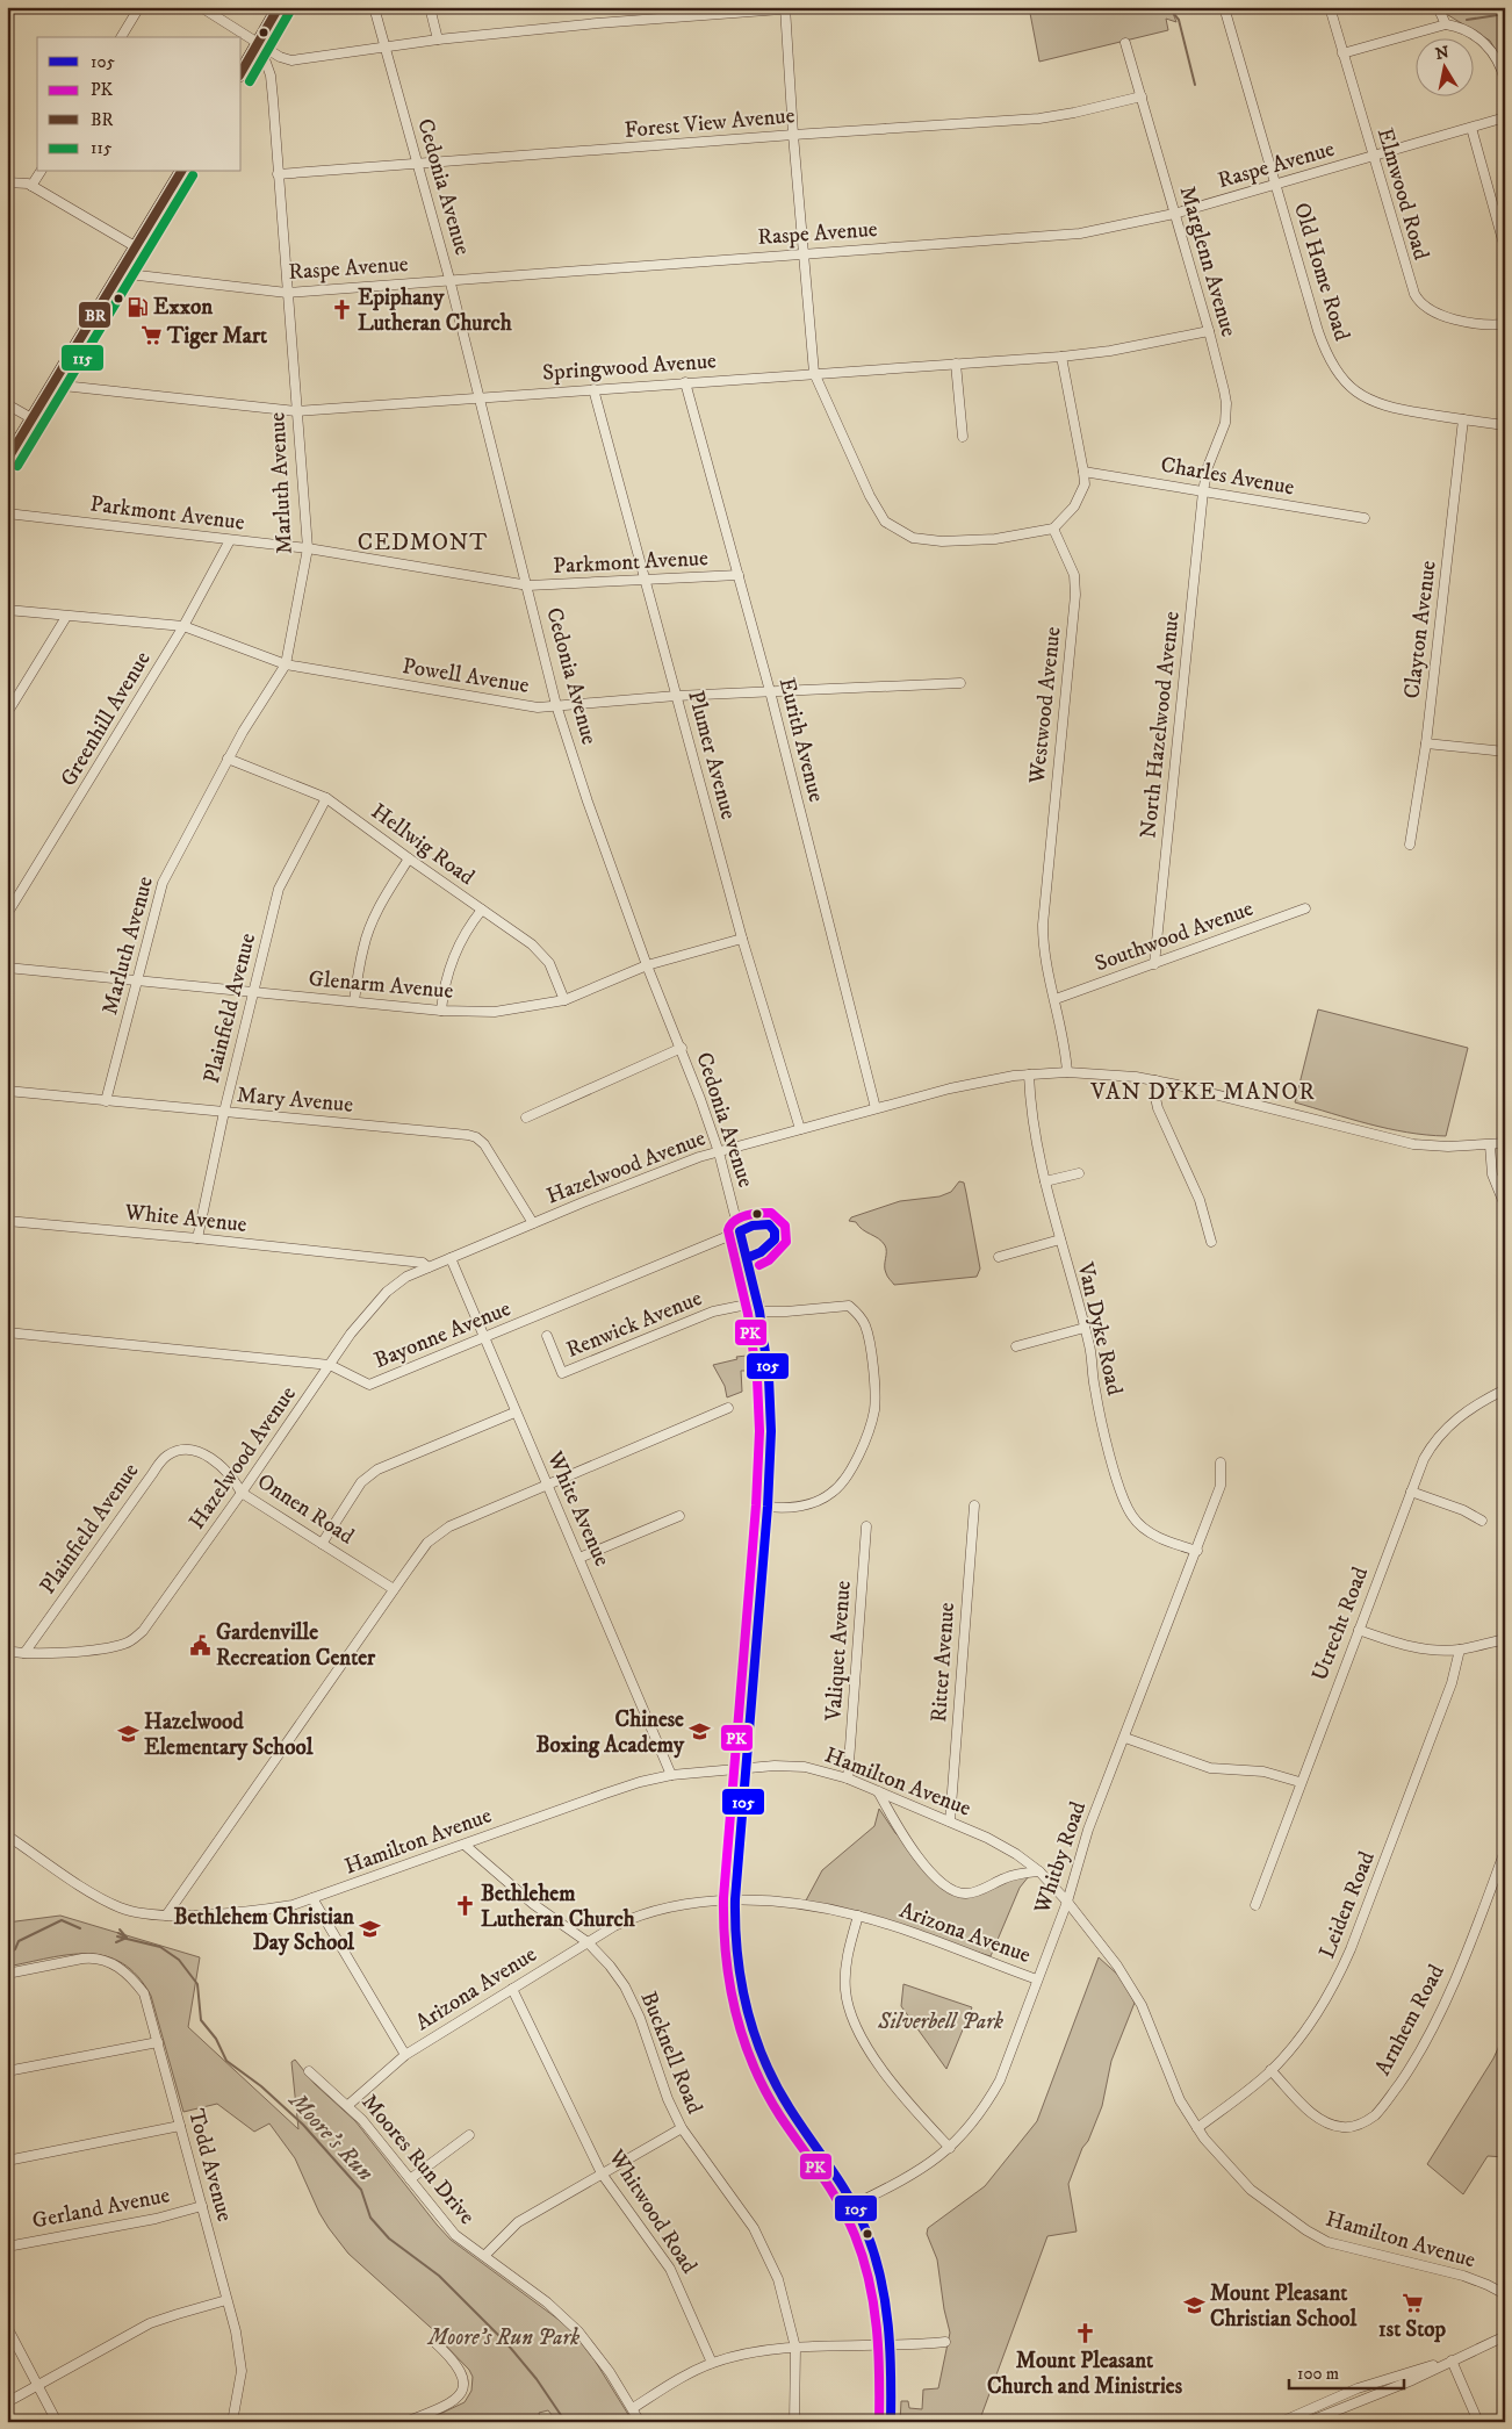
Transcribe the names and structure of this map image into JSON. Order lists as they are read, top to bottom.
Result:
{
  "streets": {
    "street": [
      "Forest View Avenue",
      "Raspe Avenue",
      "Cedonia Avenue",
      "Elmwood Road",
      "Marglenn Avenue",
      "Old Home Road",
      "Springwood Avenue",
      "Charles Avenue",
      "Marluth Avenue",
      "Parkmont Avenue",
      "Clayton Avenue",
      "Powell Avenue",
      "Westwood Avenue",
      "Greenhill Avenue",
      "North Hazelwood Avenue",
      "Eurith Avenue",
      "Plumer Avenue",
      "Hellwig Road",
      "Southwood Avenue",
      "Glenarm Avenue",
      "Plainfield Avenue",
      "Mary Avenue",
      "Hazelwood Avenue",
      "White Avenue",
      "Renwick Avenue",
      "Van Dyke Road",
      "Bayonne Avenue",
      "Onnen Road",
      "Utrecht Road",
      "Valiquet Avenue",
      "Ritter Avenue",
      "Hamilton Avenue",
      "Whitby Road",
      "Leiden Road",
      "Arizona Avenue",
      "Arnhem Road",
      "Bucknell Road",
      "Moores Run Drive",
      "Todd Avenue",
      "Gerland Avenue",
      "Whitwood Road"
    ]
  },
  "crossings": [
    ["Forest View Avenue", "Cedonia Avenue"],
    ["Forest View Avenue", "Marglenn Avenue"],
    ["Forest View Avenue", "Marluth Avenue"],
    ["Raspe Avenue", "Cedonia Avenue"],
    ["Raspe Avenue", "Elmwood Road"],
    ["Raspe Avenue", "Marglenn Avenue"],
    ["Raspe Avenue", "Old Home Road"],
    ["Raspe Avenue", "Marluth Avenue"],
    ["Cedonia Avenue", "Springwood Avenue"],
    ["Cedonia Avenue", "Parkmont Avenue"],
    ["Cedonia Avenue", "Powell Avenue"],
    ["Cedonia Avenue", "Glenarm Avenue"],
    ["Cedonia Avenue", "Hazelwood Avenue"],
    ["Cedonia Avenue", "Renwick Avenue"],
    ["Cedonia Avenue", "Bayonne Avenue"],
    ["Cedonia Avenue", "Hamilton Avenue"],
    ["Cedonia Avenue", "Whitby Road"],
    ["Cedonia Avenue", "Arizona Avenue"],
    ["Marglenn Avenue", "Springwood Avenue"],
    ["Marglenn Avenue", "Charles Avenue"],
    ["Marglenn Avenue", "North Hazelwood Avenue"],
    ["Old Home Road", "Clayton Avenue"],
    ["Springwood Avenue", "Marluth Avenue"],
    ["Springwood Avenue", "Eurith Avenue"],
    ["Springwood Avenue", "Plumer Avenue"],
    ["Charles Avenue", "North Hazelwood Avenue"],
    ["Marluth Avenue", "Parkmont Avenue"],
    ["Marluth Avenue", "Powell Avenue"],
    ["Marluth Avenue", "Hellwig Road"],
    ["Marluth Avenue", "Glenarm Avenue"],
    ["Marluth Avenue", "Mary Avenue"],
    ["Parkmont Avenue", "Greenhill Avenue"],
    ["Parkmont Avenue", "Eurith Avenue"],
    ["Parkmont Avenue", "Plumer Avenue"],
    ["Powell Avenue", "Greenhill Avenue"],
    ["Powell Avenue", "Eurith Avenue"],
    ["Powell Avenue", "Plumer Avenue"],
    ["Westwood Avenue", "Southwood Avenue"],
    ["Westwood Avenue", "Hazelwood Avenue"],
    ["North Hazelwood Avenue", "Southwood Avenue"],
    ["Eurith Avenue", "Hazelwood Avenue"],
    ["Plumer Avenue", "Glenarm Avenue"],
    ["Plumer Avenue", "Hazelwood Avenue"],
    ["Hellwig Road", "Glenarm Avenue"],
    ["Hellwig Road", "Plainfield Avenue"],
    ["Glenarm Avenue", "Plainfield Avenue"],
    ["Plainfield Avenue", "Mary Avenue"],
    ["Plainfield Avenue", "Hazelwood Avenue"],
    ["Plainfield Avenue", "White Avenue"],
    ["Plainfield Avenue", "Onnen Road"],
    ["Mary Avenue", "Hazelwood Avenue"],
    ["Hazelwood Avenue", "White Avenue"],
    ["Hazelwood Avenue", "Van Dyke Road"],
    ["Hazelwood Avenue", "Bayonne Avenue"],
    ["Hazelwood Avenue", "Onnen Road"],
    ["White Avenue", "Bayonne Avenue"],
    ["White Avenue", "Hamilton Avenue"],
    ["Van Dyke Road", "Whitby Road"],
    ["Valiquet Avenue", "Hamilton Avenue"],
    ["Ritter Avenue", "Hamilton Avenue"],
    ["Hamilton Avenue", "Whitby Road"],
    ["Hamilton Avenue", "Leiden Road"],
    ["Hamilton Avenue", "Bucknell Road"],
    ["Whitby Road", "Arizona Avenue"],
    ["Leiden Road", "Arnhem Road"],
    ["Arizona Avenue", "Bucknell Road"],
    ["Arizona Avenue", "Moores Run Drive"],
    ["Arizona Avenue", "Whitwood Road"],
    ["Todd Avenue", "Gerland Avenue"]
  ],
  "districts": ["CEDMONT", "VAN DYKE MANOR"],
  "water": ["Moore's Run"],
  "parks": ["Silverbell Park", "Moore's Run Park"],
  "places": {
    "fuel station": ["Exxon"],
    "church": ["Epiphany Lutheran Church", "Bethlehem Lutheran Church", "Mount Pleasant Church and Ministries"],
    "supermarket": ["Tiger Mart", "1st Stop"],
    "public building": ["Gardenville Recreation Center"],
    "school or university": [
      "Chinese Boxing Academy",
      "Hazelwood Elementary School",
      "Bethlehem Christian Day School",
      "Mount Pleasant Christian School"
    ]
  },
  "lines": [
    "transit line BR",
    "transit line 115",
    "transit line PK",
    "transit line 105"
  ],
  "legend": [
    "105",
    "PK",
    "BR",
    "115"
  ],
  "scale_bar": "100 m",
  "north": "top"
}
